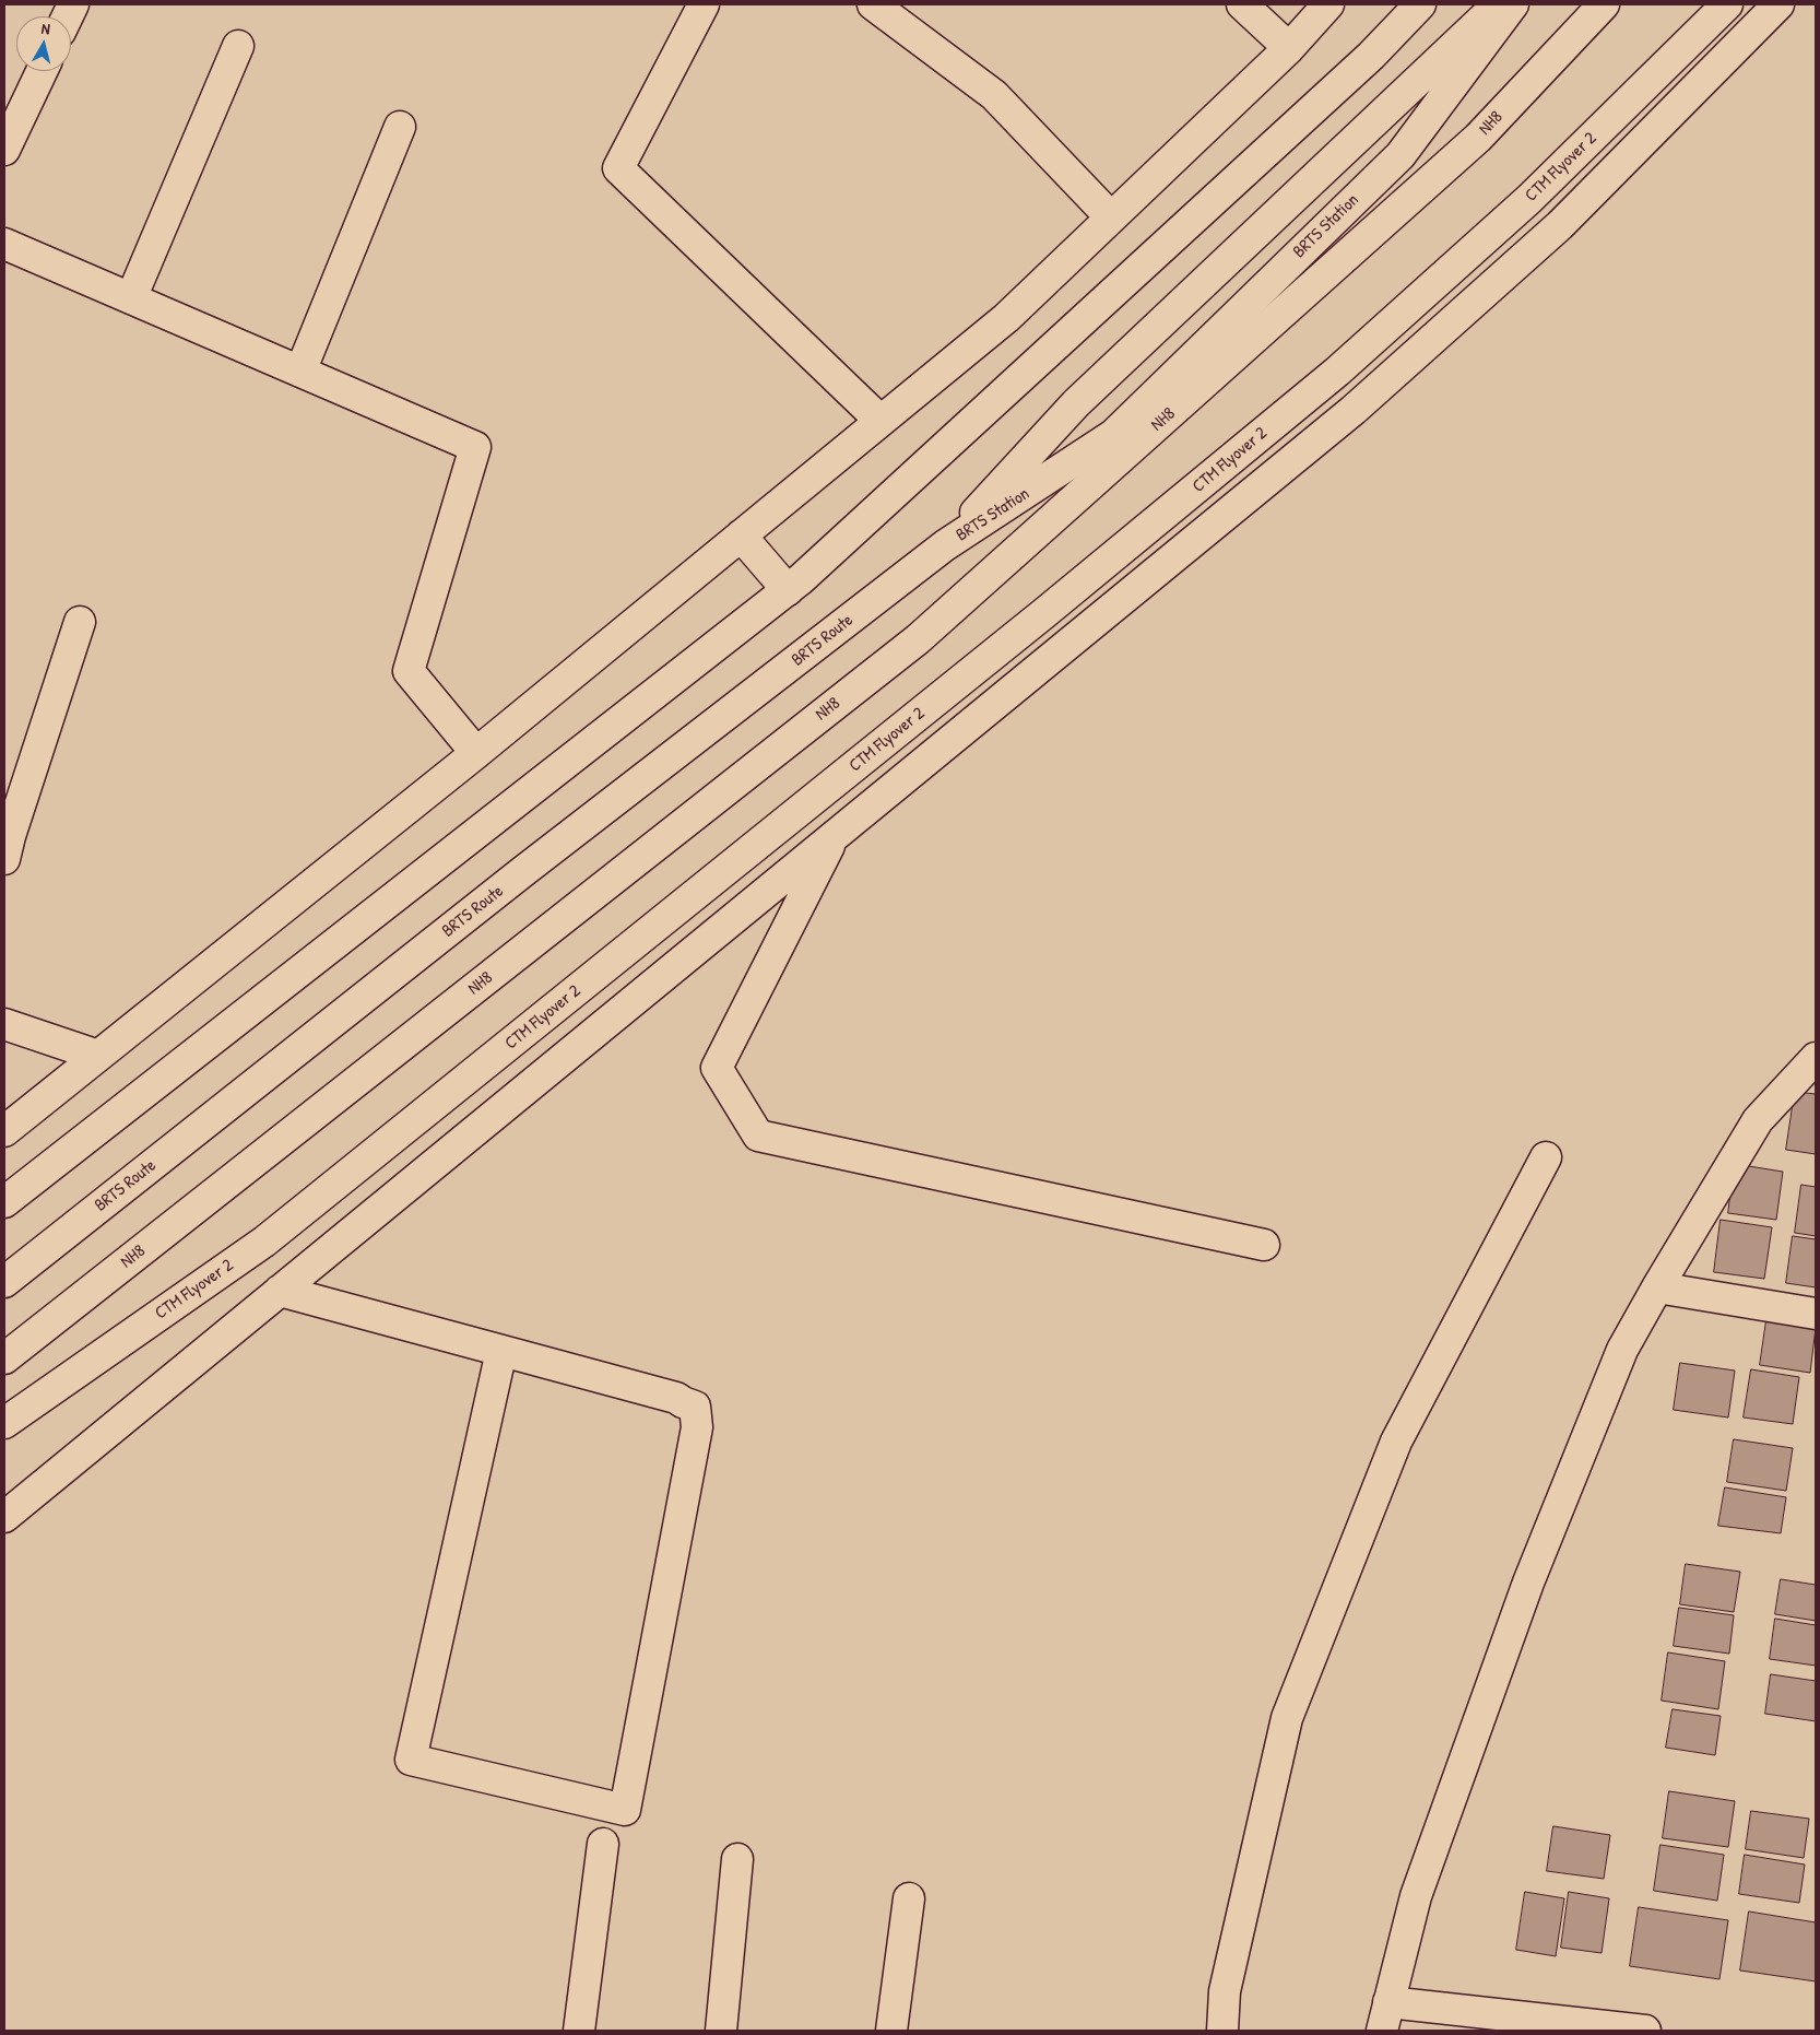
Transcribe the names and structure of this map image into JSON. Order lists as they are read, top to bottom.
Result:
{
  "streets": {
    "street": [
      "NH8",
      "CTM Flyover 2",
      "BRTS Station",
      "BRTS Route"
    ]
  },
  "crossings": [
    ["BRTS Station", "BRTS Route"]
  ],
  "north": "top"
}
